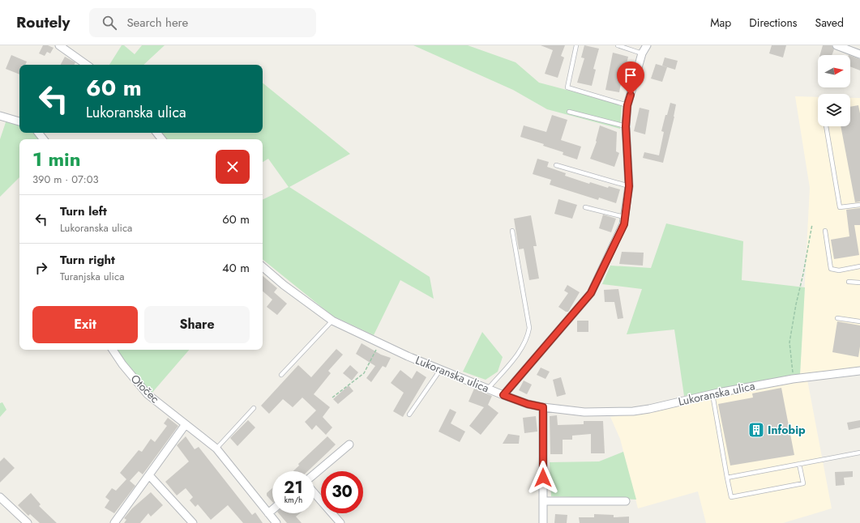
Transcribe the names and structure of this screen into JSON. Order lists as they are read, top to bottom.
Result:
{
  "streets": {
    "street": ["Lukoranska ulica", "Otočec"]
  },
  "places": {
    "building": ["Infobip"]
  },
  "north": "right",
  "page": {
    "header": "Routely",
    "search": "Search here",
    "nav": ["Map", "Directions", "Saved"],
    "turn": ["60 m", "Lukoranska ulica"],
    "heading": ["1 min", "390 m · 07:03"],
    "list": [
      {
        "name": "Turn left",
        "note": "Lukoranska ulica",
        "value": "60 m"
      },
      {
        "name": "Turn right",
        "note": "Turanjska ulica",
        "value": "40 m"
      }
    ],
    "buttons": ["Exit", "Share"],
    "speed": "21 km/h",
    "limit": "30"
  }
}
